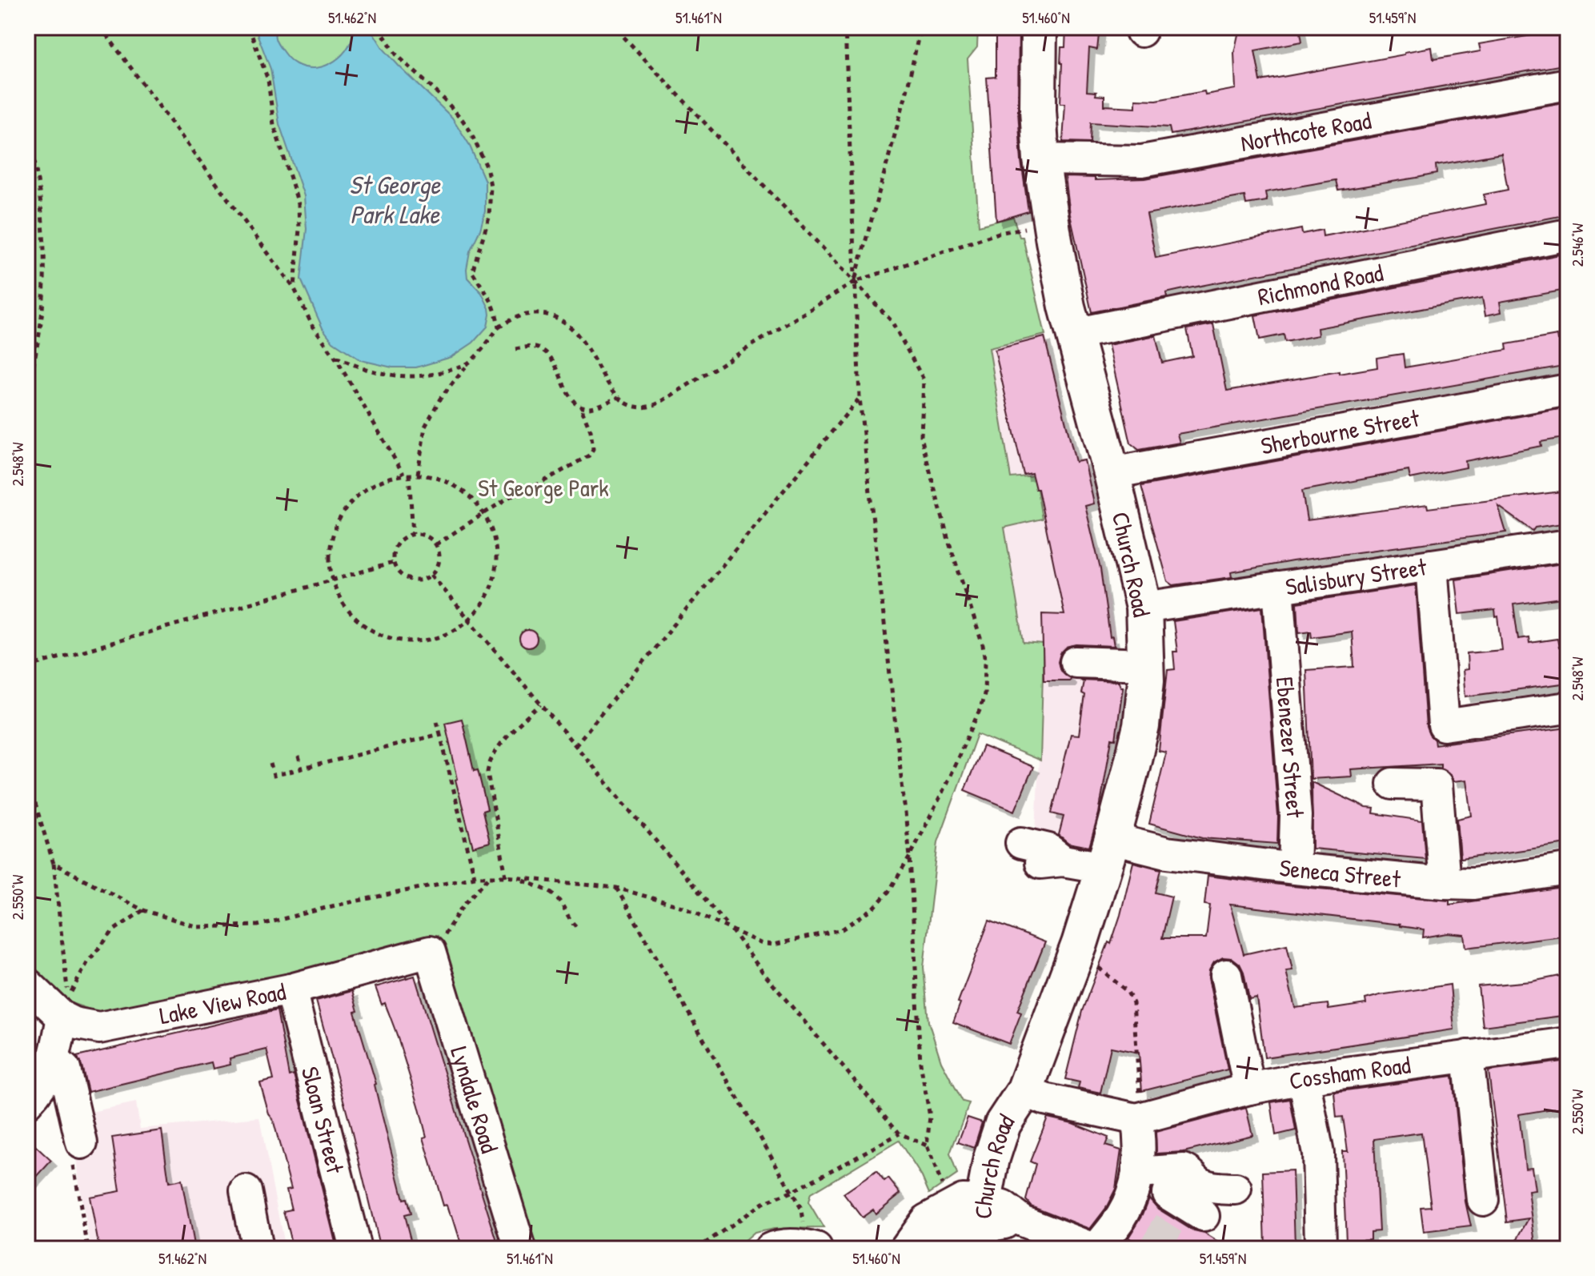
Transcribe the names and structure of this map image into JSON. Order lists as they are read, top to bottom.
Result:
{
  "streets": {
    "main road": ["Church Road"],
    "street": [
      "Northcote Road",
      "Richmond Road",
      "Sherbourne Street",
      "Salisbury Street",
      "Ebenezer Street",
      "Seneca Street",
      "Lake View Road",
      "Cossham Road",
      "Lyndale Road",
      "Sloan Street"
    ]
  },
  "crossings": [
    ["Northcote Road", "Church Road"],
    ["Richmond Road", "Church Road"],
    ["Sherbourne Street", "Church Road"],
    ["Church Road", "Salisbury Street"],
    ["Church Road", "Seneca Street"],
    ["Church Road", "Cossham Road"],
    ["Salisbury Street", "Ebenezer Street"],
    ["Ebenezer Street", "Seneca Street"],
    ["Lake View Road", "Lyndale Road"],
    ["Lake View Road", "Sloan Street"]
  ],
  "water": ["St George Park Lake"],
  "parks": ["St George Park"],
  "coordinates": [
    "51.462°N",
    "51.461°N",
    "51.460°N",
    "51.459°N",
    "2.546°W",
    "2.548°W",
    "2.550°W"
  ]
}
